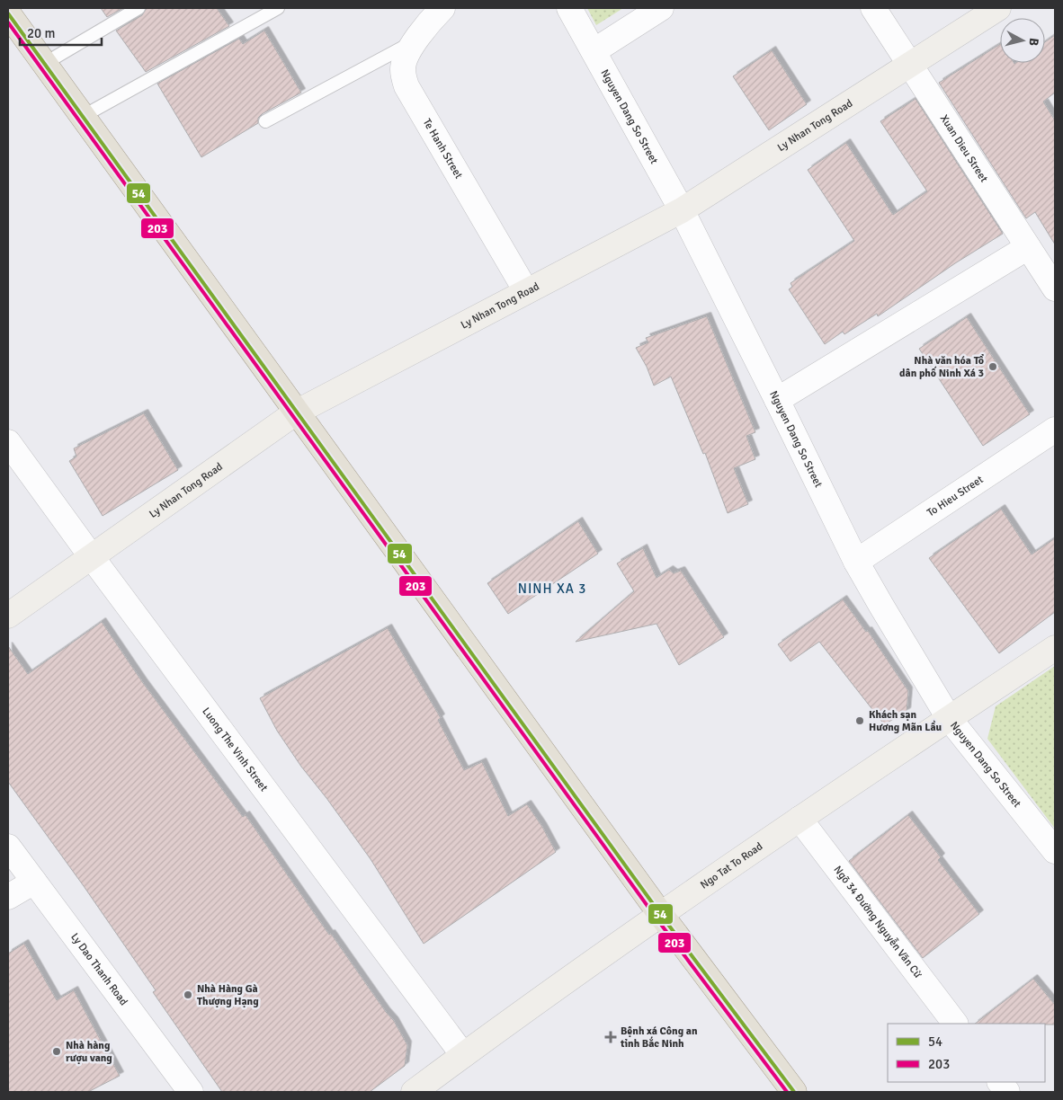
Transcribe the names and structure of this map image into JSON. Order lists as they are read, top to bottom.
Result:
{
  "streets": {
    "street": [
      "Nguyen Dang So Street",
      "Ly Nhan Tong Road",
      "Xuan Dieu Street",
      "Te Hanh Street",
      "To Hieu Street",
      "Luong The Vinh Street",
      "Ngo Tat To Road",
      "Ngõ 34 Đường Nguyễn Văn Cừ",
      "Ly Dao Thanh Road"
    ]
  },
  "crossings": [
    ["Nguyen Dang So Street", "Ly Nhan Tong Road"],
    ["Nguyen Dang So Street", "To Hieu Street"],
    ["Nguyen Dang So Street", "Ngo Tat To Road"],
    ["Ly Nhan Tong Road", "Xuan Dieu Street"],
    ["Ly Nhan Tong Road", "Te Hanh Street"],
    ["Ly Nhan Tong Road", "Luong The Vinh Street"],
    ["Luong The Vinh Street", "Ngo Tat To Road"],
    ["Ngo Tat To Road", "Ngõ 34 Đường Nguyễn Văn Cừ"]
  ],
  "districts": ["NINH XA 3"],
  "places": {
    "other": [
      "Nhà văn hóa Tổ dân phố Ninh Xá 3",
      "Khách sạn Hương Mãn Lầu",
      "Nhà Hàng Gà Thượng Hạng",
      "Nhà hàng rượu vang"
    ],
    "health": ["Bệnh xá Công an tỉnh Bắc Ninh"]
  },
  "lines": ["transit line 54", "transit line 203"],
  "legend": ["54", "203"],
  "scale_bar": "20 m",
  "north": "right"
}
